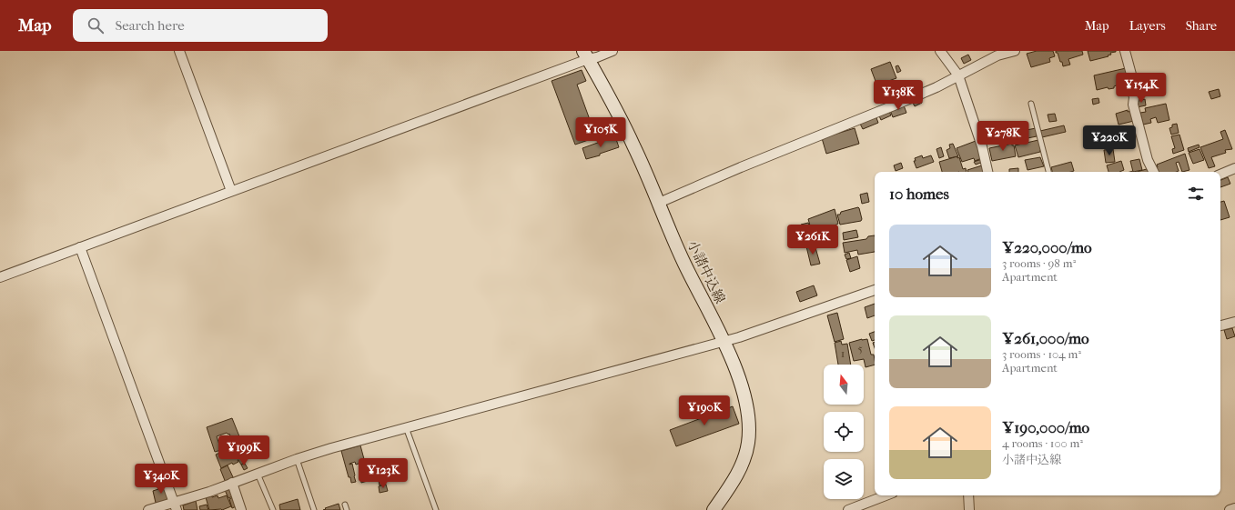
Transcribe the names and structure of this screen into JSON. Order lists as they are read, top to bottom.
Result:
{
  "streets": {
    "main road": ["小諸中込線"]
  },
  "house_numbers": ["5", "1"],
  "north": "top",
  "page": {
    "header": "Map",
    "search": "Search here",
    "nav": ["Map", "Layers", "Share"],
    "price": [
      "¥154K",
      "¥138K",
      "¥105K",
      "¥278K",
      "¥220K",
      "¥261K",
      "¥190K",
      "¥199K",
      "¥123K",
      "¥340K"
    ],
    "heading": "10 homes",
    "list": [
      {
        "name": "¥220,000/mo",
        "note": "3 rooms · 98 m² · Apartment"
      },
      {
        "name": "¥261,000/mo",
        "note": "3 rooms · 104 m² · Apartment"
      },
      {
        "name": "¥190,000/mo",
        "note": "4 rooms · 100 m² · 小諸中込線"
      }
    ]
  }
}
